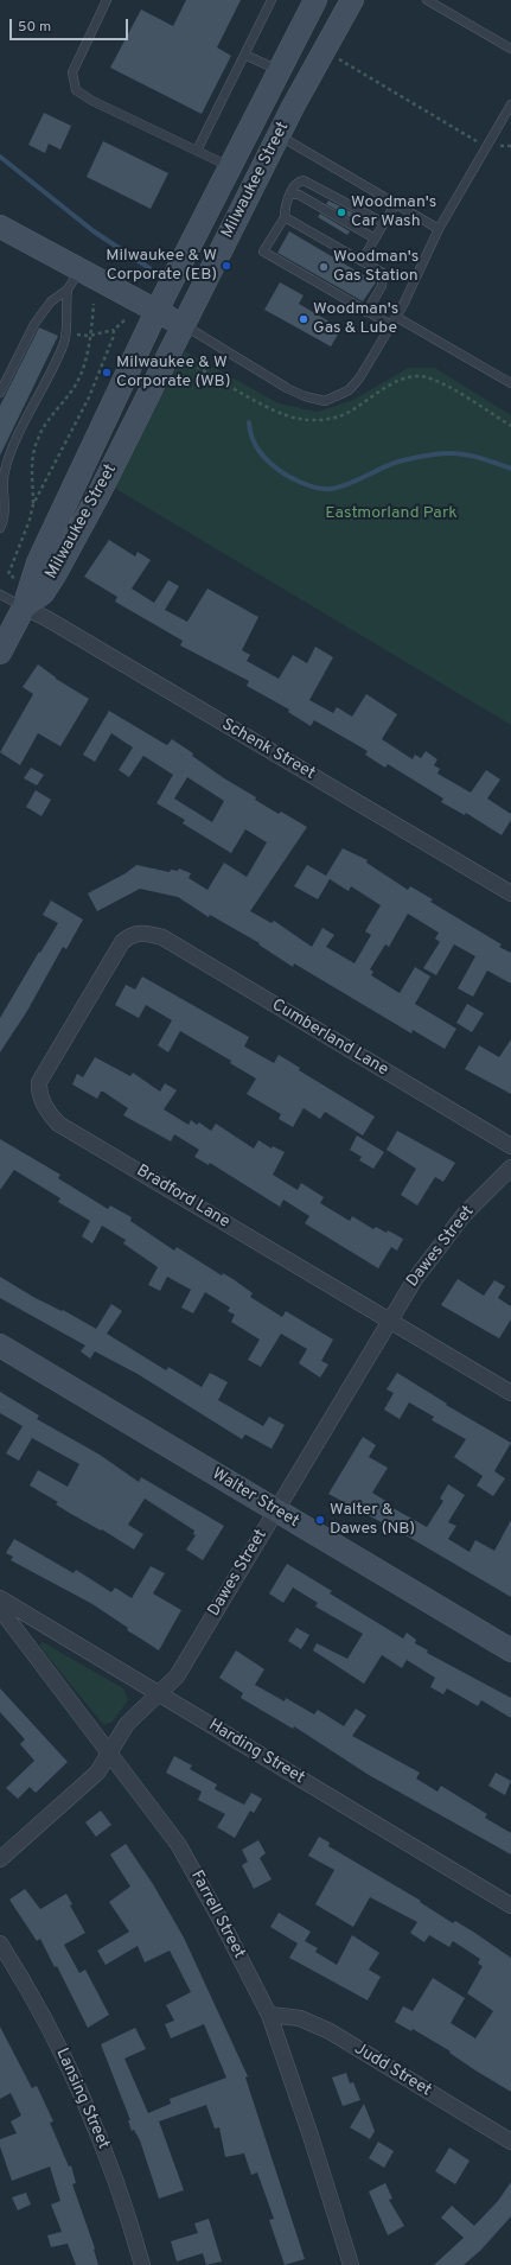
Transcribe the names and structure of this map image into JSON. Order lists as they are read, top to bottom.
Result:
{
  "streets": {
    "street": [
      "Milwaukee Street",
      "Schenk Street",
      "Cumberland Lane",
      "Bradford Lane",
      "Dawes Street",
      "Walter Street",
      "Harding Street",
      "Farrell Street",
      "Judd Street",
      "Lansing Street"
    ]
  },
  "crossings": [
    ["Milwaukee Street", "Schenk Street"],
    ["Cumberland Lane", "Bradford Lane"],
    ["Bradford Lane", "Dawes Street"],
    ["Dawes Street", "Walter Street"],
    ["Dawes Street", "Harding Street"],
    ["Dawes Street", "Farrell Street"],
    ["Farrell Street", "Judd Street"]
  ],
  "parks": ["Eastmorland Park"],
  "places": [
    "Woodman's Car Wash",
    "Milwaukee & W Corporate (EB)",
    "Woodman's Gas Station",
    "Woodman's Gas & Lube",
    "Milwaukee & W Corporate (WB)",
    "Walter & Dawes (NB)"
  ],
  "scale_bar": "50 m"
}
